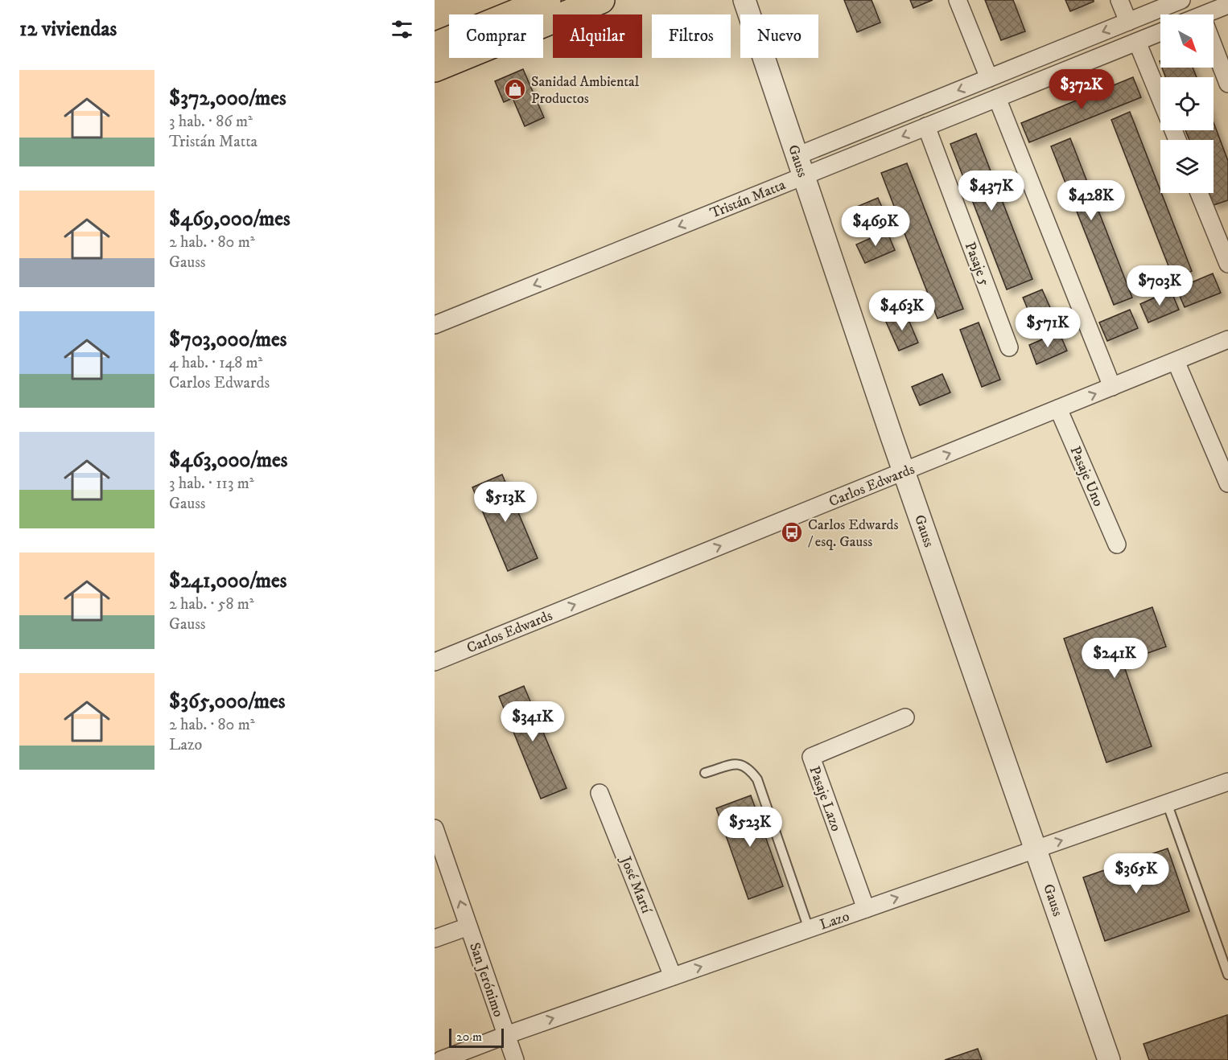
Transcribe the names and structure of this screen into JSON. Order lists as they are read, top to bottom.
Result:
{
  "streets": {
    "street": [
      "Gauss",
      "Tristán Matta",
      "Pasaje 5",
      "Pasaje Uno",
      "Carlos Edwards",
      "Pasaje Lazo",
      "José Martí",
      "Lazo",
      "San Jerónimo"
    ]
  },
  "crossings": [
    ["Gauss", "Tristán Matta"],
    ["Gauss", "Carlos Edwards"],
    ["Gauss", "Lazo"],
    ["Tristán Matta", "Pasaje 5"],
    ["Pasaje Uno", "Carlos Edwards"],
    ["Pasaje Lazo", "Lazo"],
    ["José Martí", "Lazo"],
    ["Lazo", "San Jerónimo"]
  ],
  "one_way": [
    "Tristán Matta",
    "Carlos Edwards",
    "Lazo",
    "San Jerónimo"
  ],
  "places": {
    "shop": ["Sanidad Ambiental Productos"],
    "bus stop": ["Carlos Edwards / esq. Gauss"]
  },
  "scale_bar": "20 m",
  "north": "bottom right",
  "page": {
    "heading": "12 viviendas",
    "chip": [
      "Comprar",
      "Alquilar",
      "Filtros",
      "Nuevo"
    ],
    "list": [
      {
        "name": "$372,000/mes",
        "note": "3 hab. · 86 m² · Tristán Matta"
      },
      {
        "name": "$469,000/mes",
        "note": "2 hab. · 80 m² · Gauss"
      },
      {
        "name": "$703,000/mes",
        "note": "4 hab. · 148 m² · Carlos Edwards"
      },
      {
        "name": "$463,000/mes",
        "note": "3 hab. · 113 m² · Gauss"
      },
      {
        "name": "$241,000/mes",
        "note": "2 hab. · 58 m² · Gauss"
      },
      {
        "name": "$365,000/mes",
        "note": "2 hab. · 80 m² · Lazo"
      }
    ],
    "price": [
      "$372K",
      "$437K",
      "$428K",
      "$469K",
      "$703K",
      "$463K",
      "$571K",
      "$513K",
      "$241K",
      "$341K",
      "$523K",
      "$365K"
    ],
    "scale": "20 m"
  }
}
